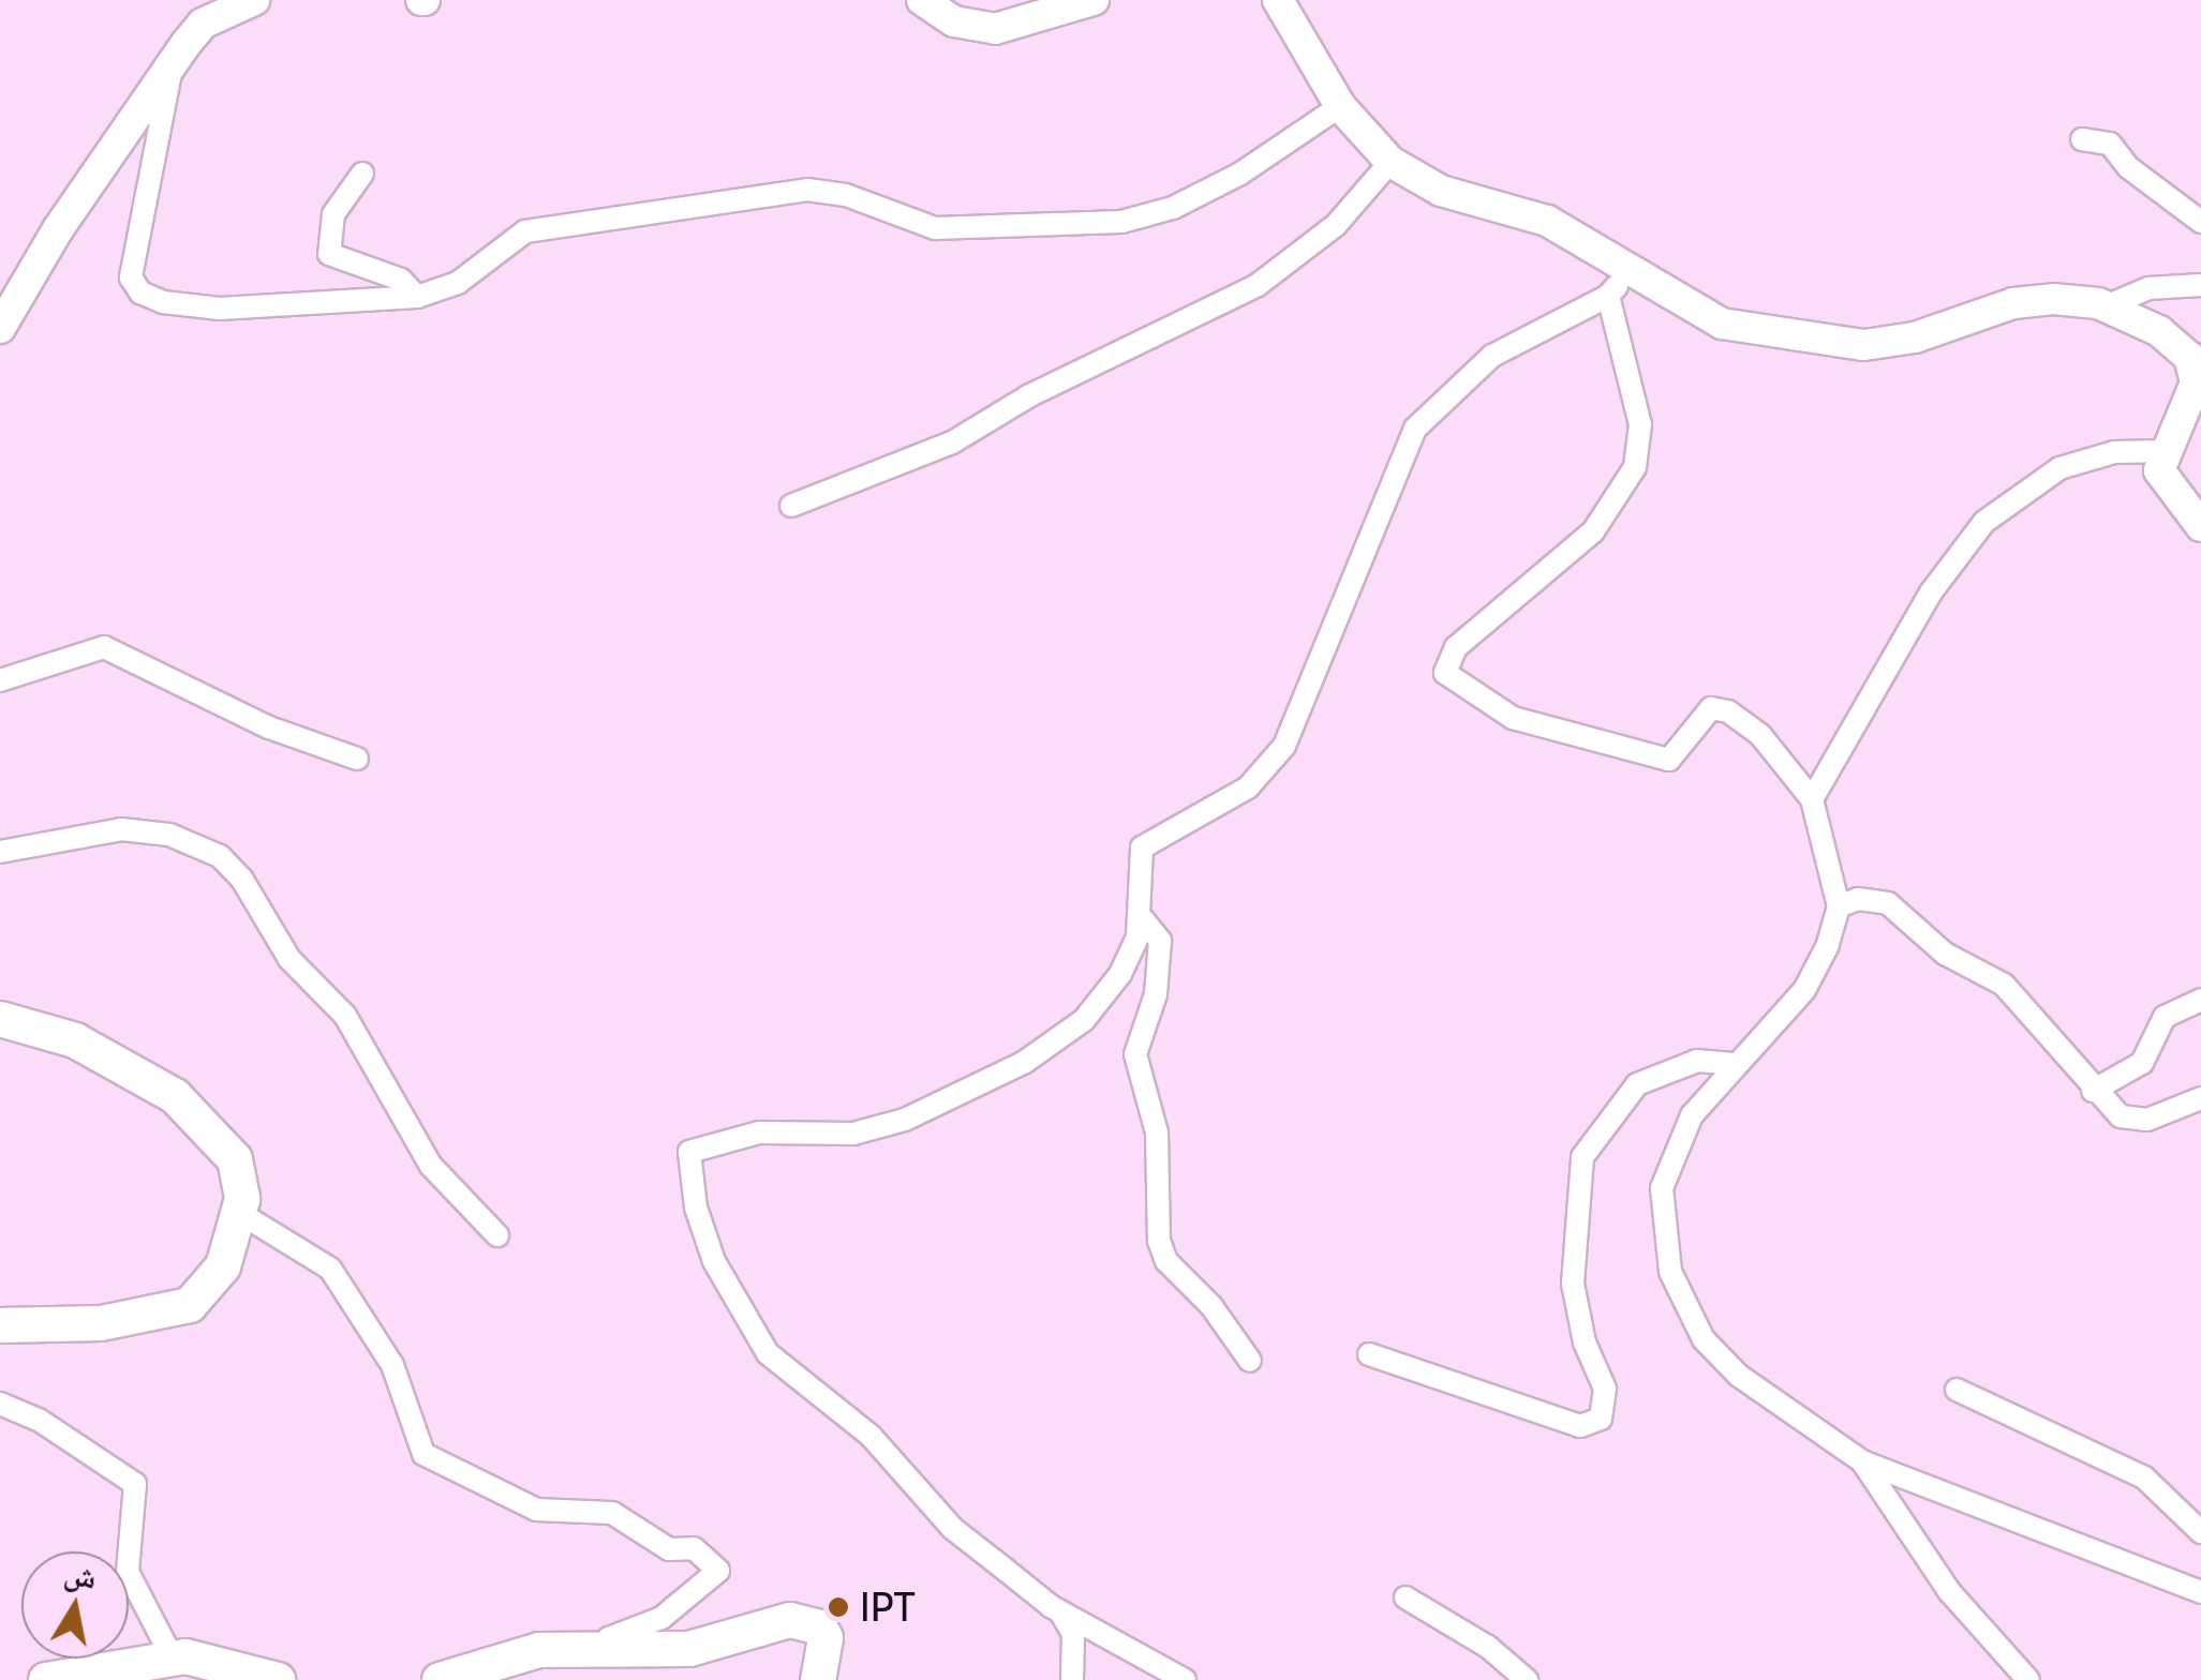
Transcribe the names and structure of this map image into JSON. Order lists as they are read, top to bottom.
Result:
{
  "places": ["IPT"],
  "north": "top"
}
